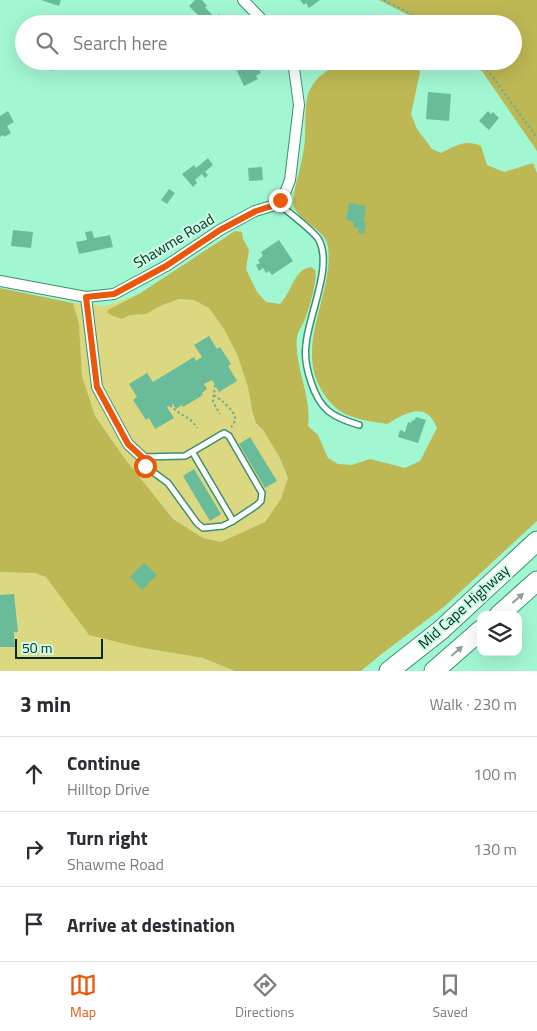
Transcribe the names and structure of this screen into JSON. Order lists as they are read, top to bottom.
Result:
{
  "streets": {
    "highway": ["Mid Cape Highway"],
    "street": ["Shawme Road"]
  },
  "scale_bar": "50 m",
  "page": {
    "search": "Search here",
    "scale": "50 m",
    "heading": ["3 min", "Walk · 230 m"],
    "list": [
      ["Continue", "Hilltop Drive", "100 m"],
      ["Turn right", "Shawme Road", "130 m"],
      "Arrive at destination"
    ],
    "nav": ["Map", "Directions", "Saved"]
  }
}
